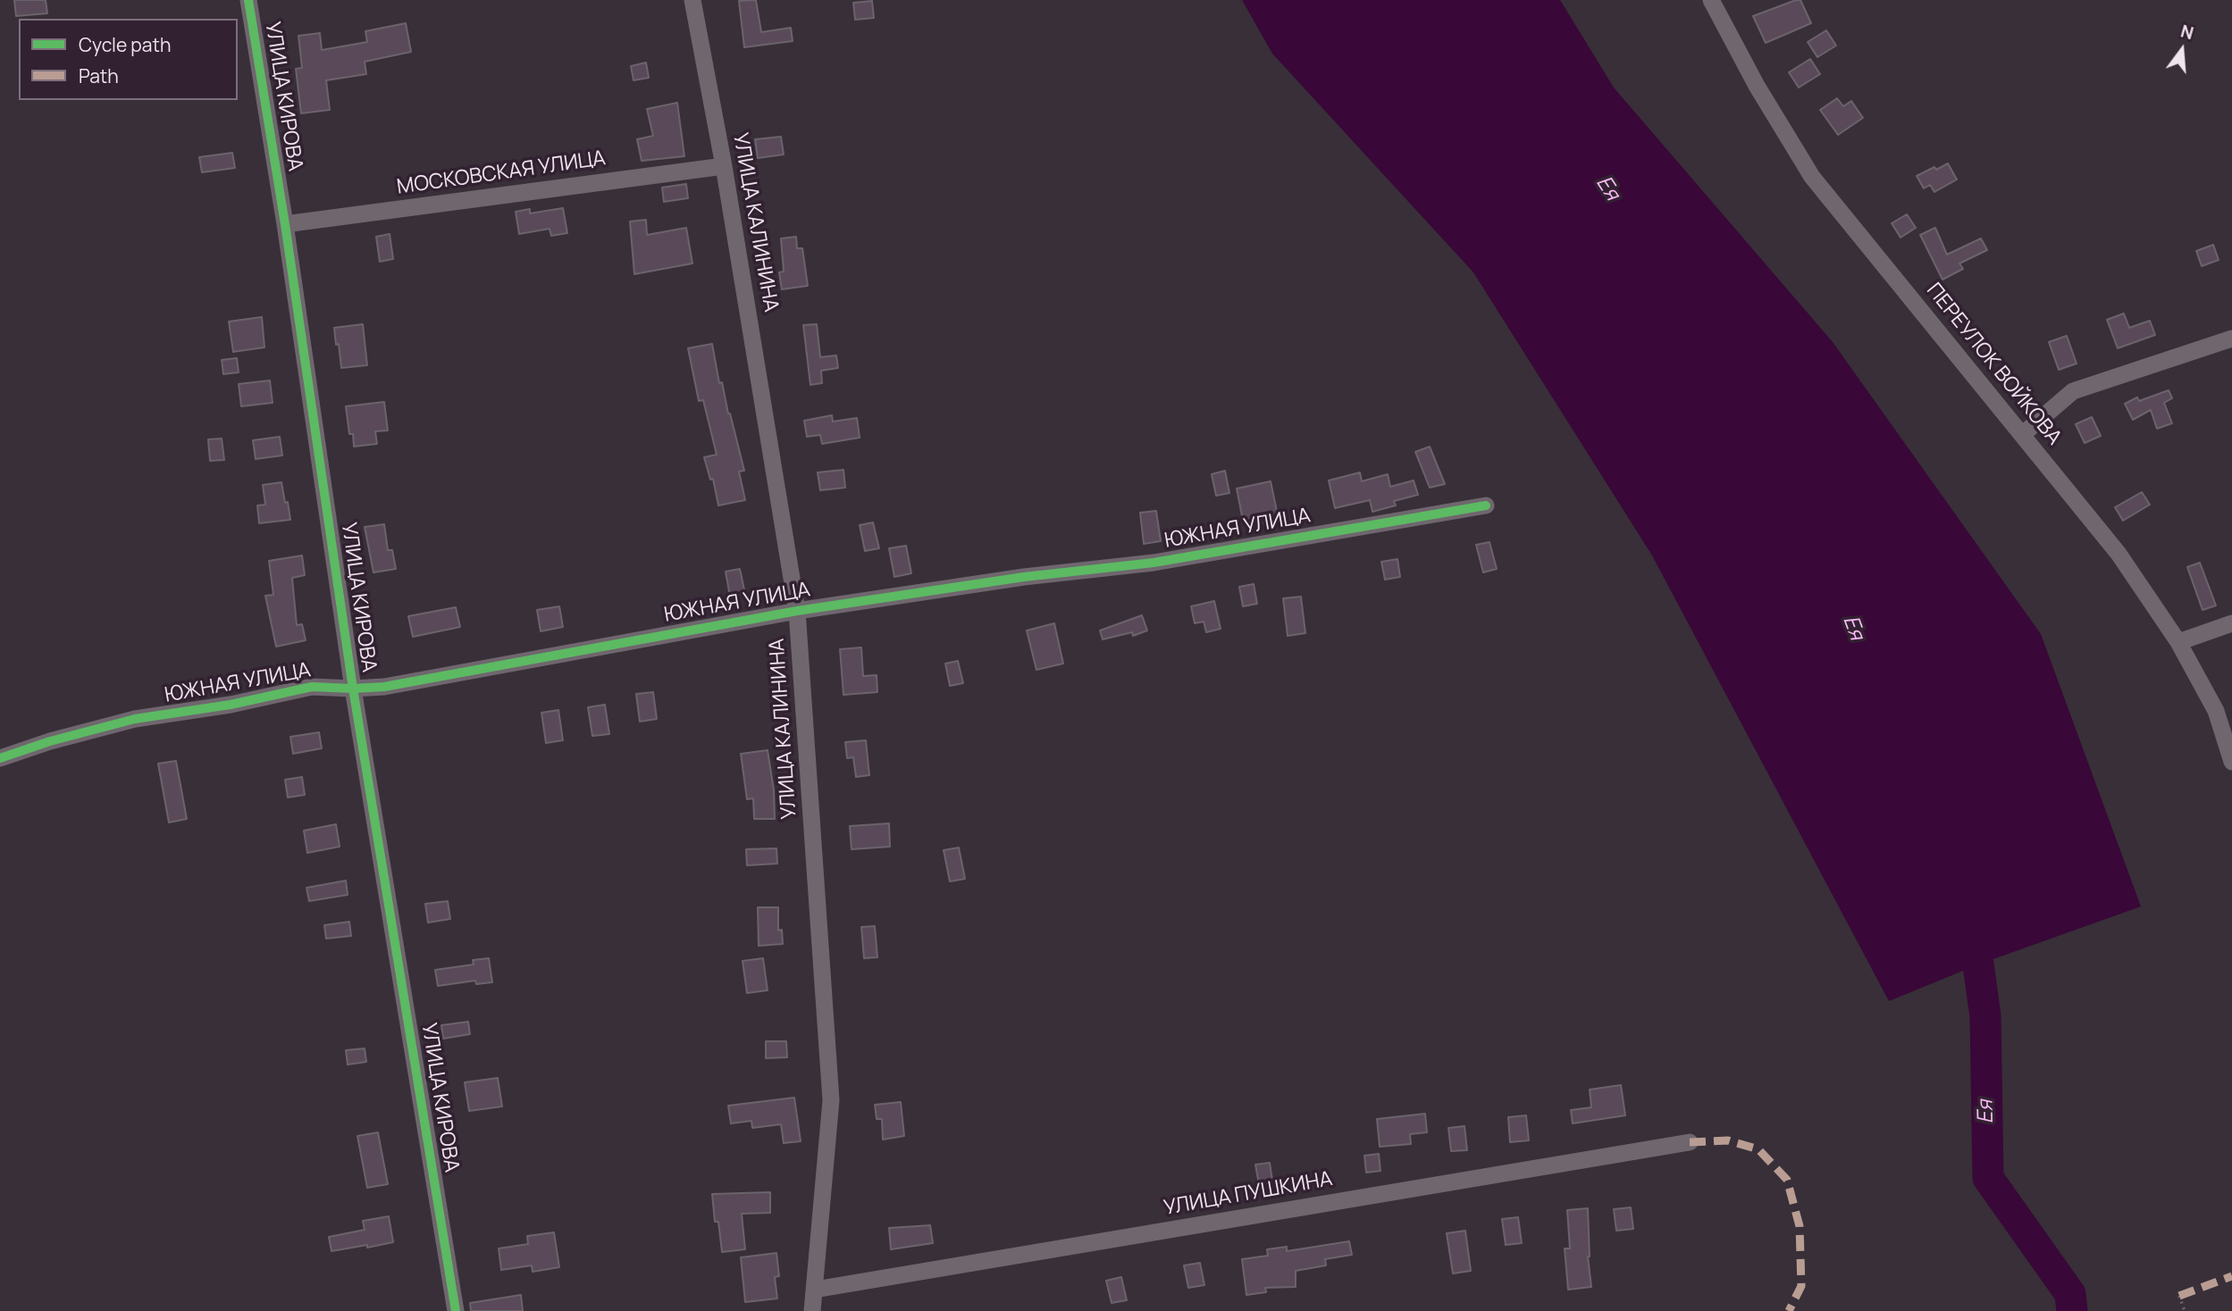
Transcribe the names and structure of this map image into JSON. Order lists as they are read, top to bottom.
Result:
{
  "streets": {
    "street": [
      "УЛИЦА КИРОВА",
      "МОСКОВСКАЯ УЛИЦА",
      "УЛИЦА КАЛИНИНА",
      "ПЕРЕУЛОК ВОЙКОВА",
      "ЮЖНАЯ УЛИЦА",
      "УЛИЦА ПУШКИНА"
    ]
  },
  "crossings": [
    ["УЛИЦА КИРОВА", "МОСКОВСКАЯ УЛИЦА"],
    ["УЛИЦА КИРОВА", "ЮЖНАЯ УЛИЦА"],
    ["МОСКОВСКАЯ УЛИЦА", "УЛИЦА КАЛИНИНА"],
    ["УЛИЦА КАЛИНИНА", "ЮЖНАЯ УЛИЦА"],
    ["УЛИЦА КАЛИНИНА", "УЛИЦА ПУШКИНА"]
  ],
  "water": ["Ея"],
  "legend": ["Cycle path", "Path"],
  "north": "top"
}
